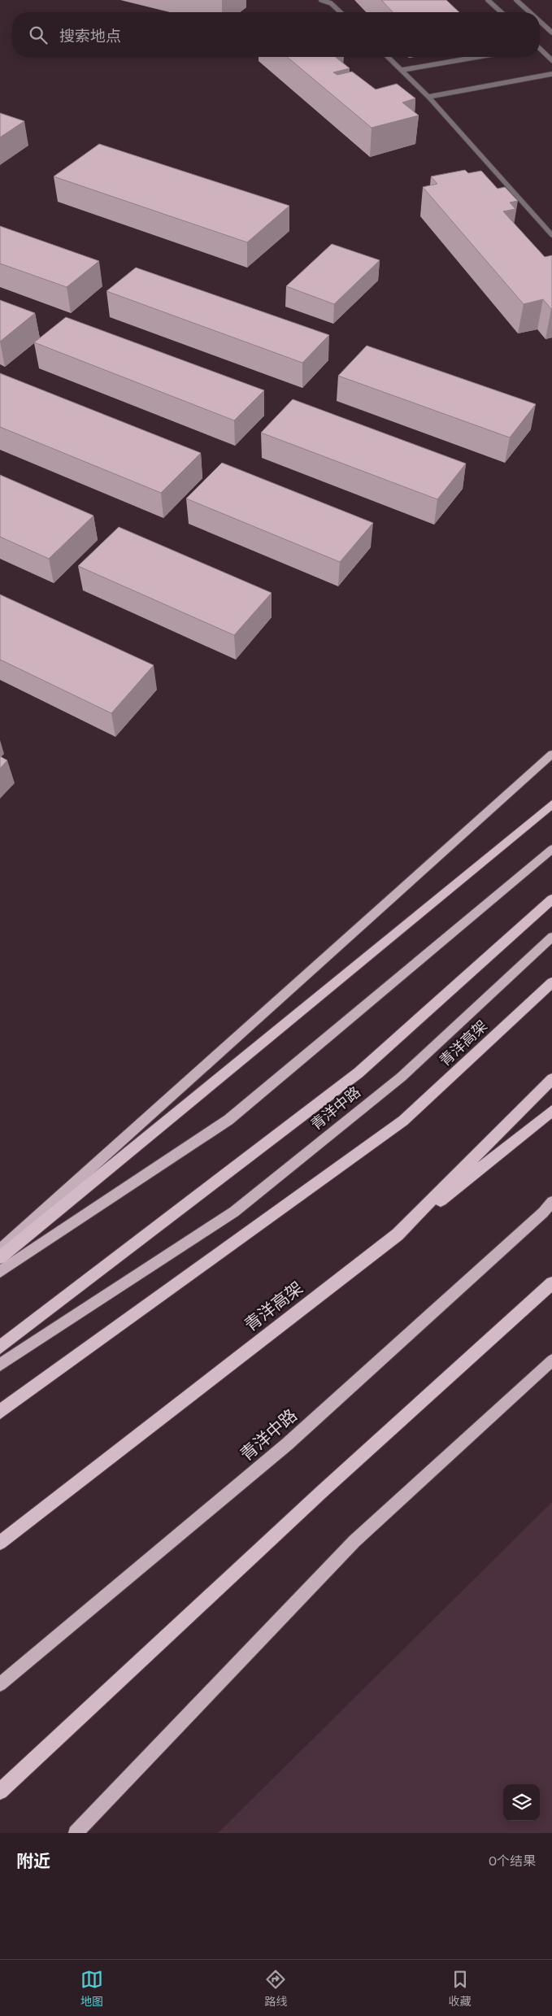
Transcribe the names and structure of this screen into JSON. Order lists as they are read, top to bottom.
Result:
{
  "streets": {
    "highway": ["青洋高架"],
    "main road": ["青洋中路"]
  },
  "page": {
    "search": "搜索地点",
    "heading": ["附近", "0个结果"],
    "nav": ["地图", "路线", "收藏"]
  }
}
